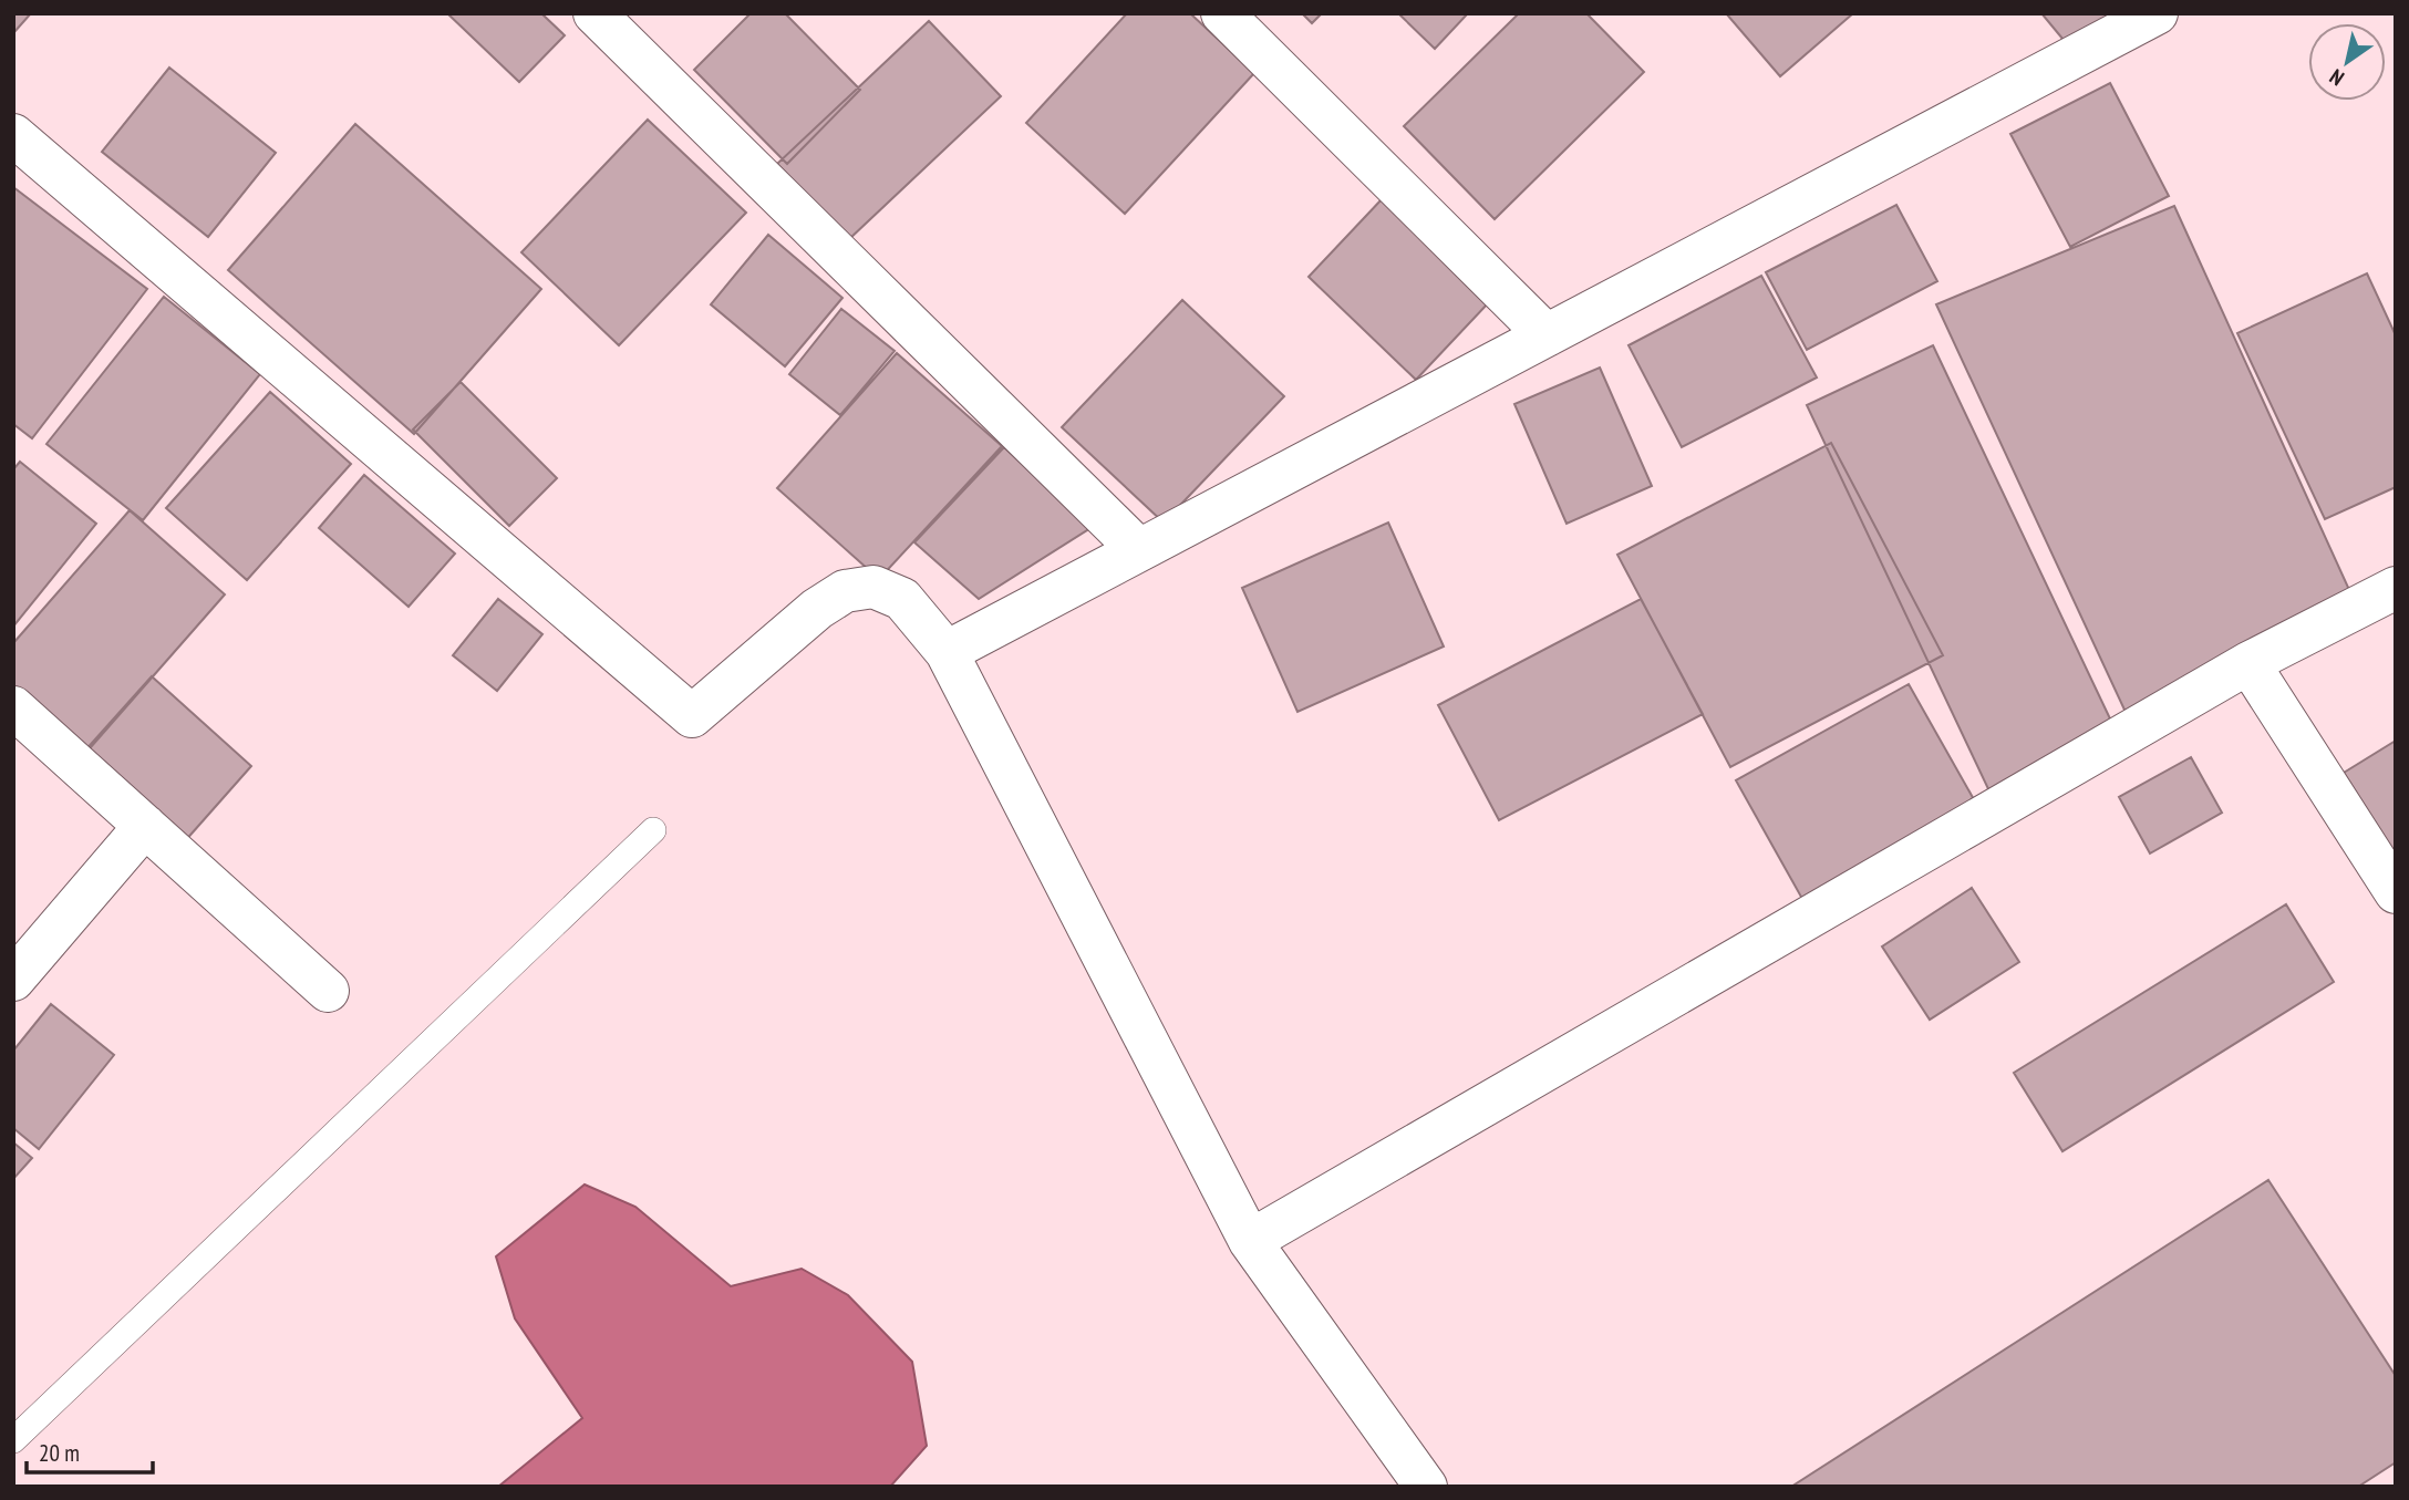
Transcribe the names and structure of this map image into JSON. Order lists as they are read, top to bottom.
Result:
{
  "scale_bar": "20 m",
  "north": "bottom left"
}
